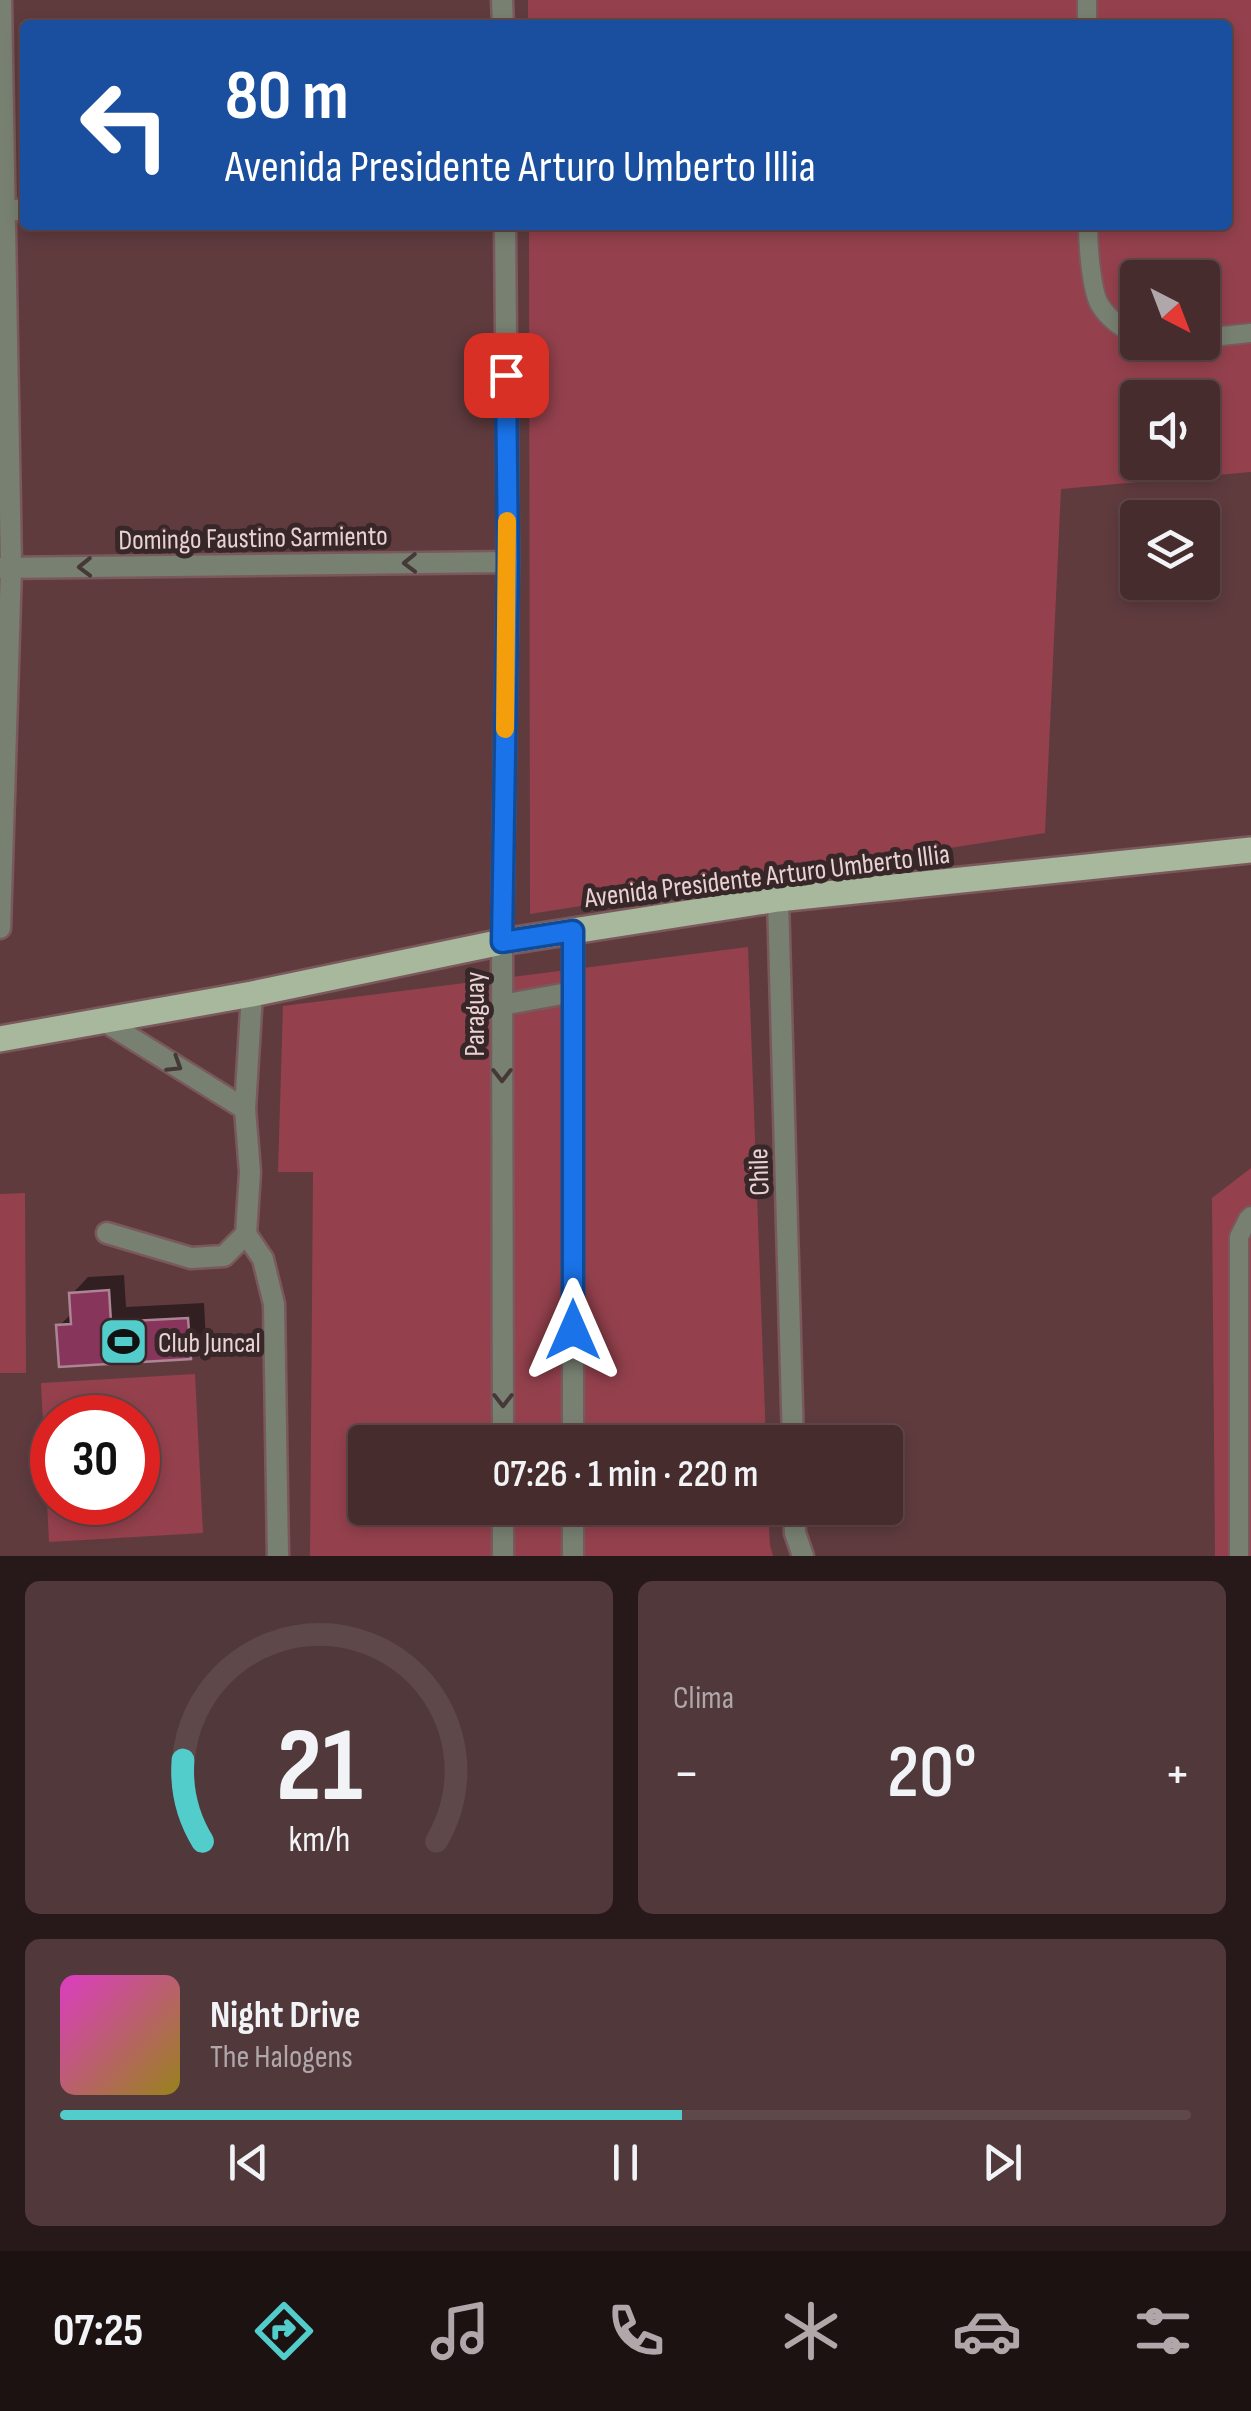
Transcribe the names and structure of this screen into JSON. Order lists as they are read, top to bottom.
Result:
{
  "streets": {
    "main road": ["Avenida Presidente Arturo Umberto Illia"],
    "street": ["Domingo Faustino Sarmiento", "Paraguay", "Chile"]
  },
  "crossings": [
    ["Domingo Faustino Sarmiento", "Paraguay"],
    ["Avenida Presidente Arturo Umberto Illia", "Paraguay"],
    ["Avenida Presidente Arturo Umberto Illia", "Chile"]
  ],
  "one_way": ["Domingo Faustino Sarmiento"],
  "places": {
    "sports": ["Club Juncal"]
  },
  "north": "bottom right",
  "page": {
    "turn": ["80 m", "Avenida Presidente Arturo Umberto Illia"],
    "limit": "30",
    "trip": "07:26 · 1 min · 220 m",
    "tile": "Clima",
    "heat": ["−", "20°", "+"],
    "song": ["Night Drive", "The Halogens"],
    "tabs": "07:25",
    "gauge": ["21", "km/h"]
  }
}
